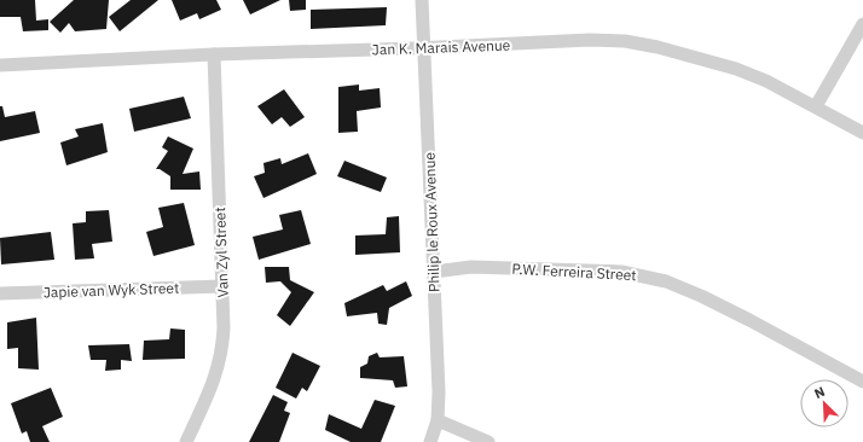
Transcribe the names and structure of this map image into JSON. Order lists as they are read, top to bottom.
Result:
{
  "streets": {
    "street": [
      "Jan K. Marais Avenue",
      "Philip le Roux Avenue",
      "Van Zyl Street",
      "P.W. Ferreira Street",
      "Japie van Wyk Street"
    ]
  },
  "crossings": [
    ["Jan K. Marais Avenue", "Philip le Roux Avenue"],
    ["Jan K. Marais Avenue", "Van Zyl Street"],
    ["Philip le Roux Avenue", "P.W. Ferreira Street"],
    ["Van Zyl Street", "Japie van Wyk Street"]
  ],
  "north": "top left"
}
